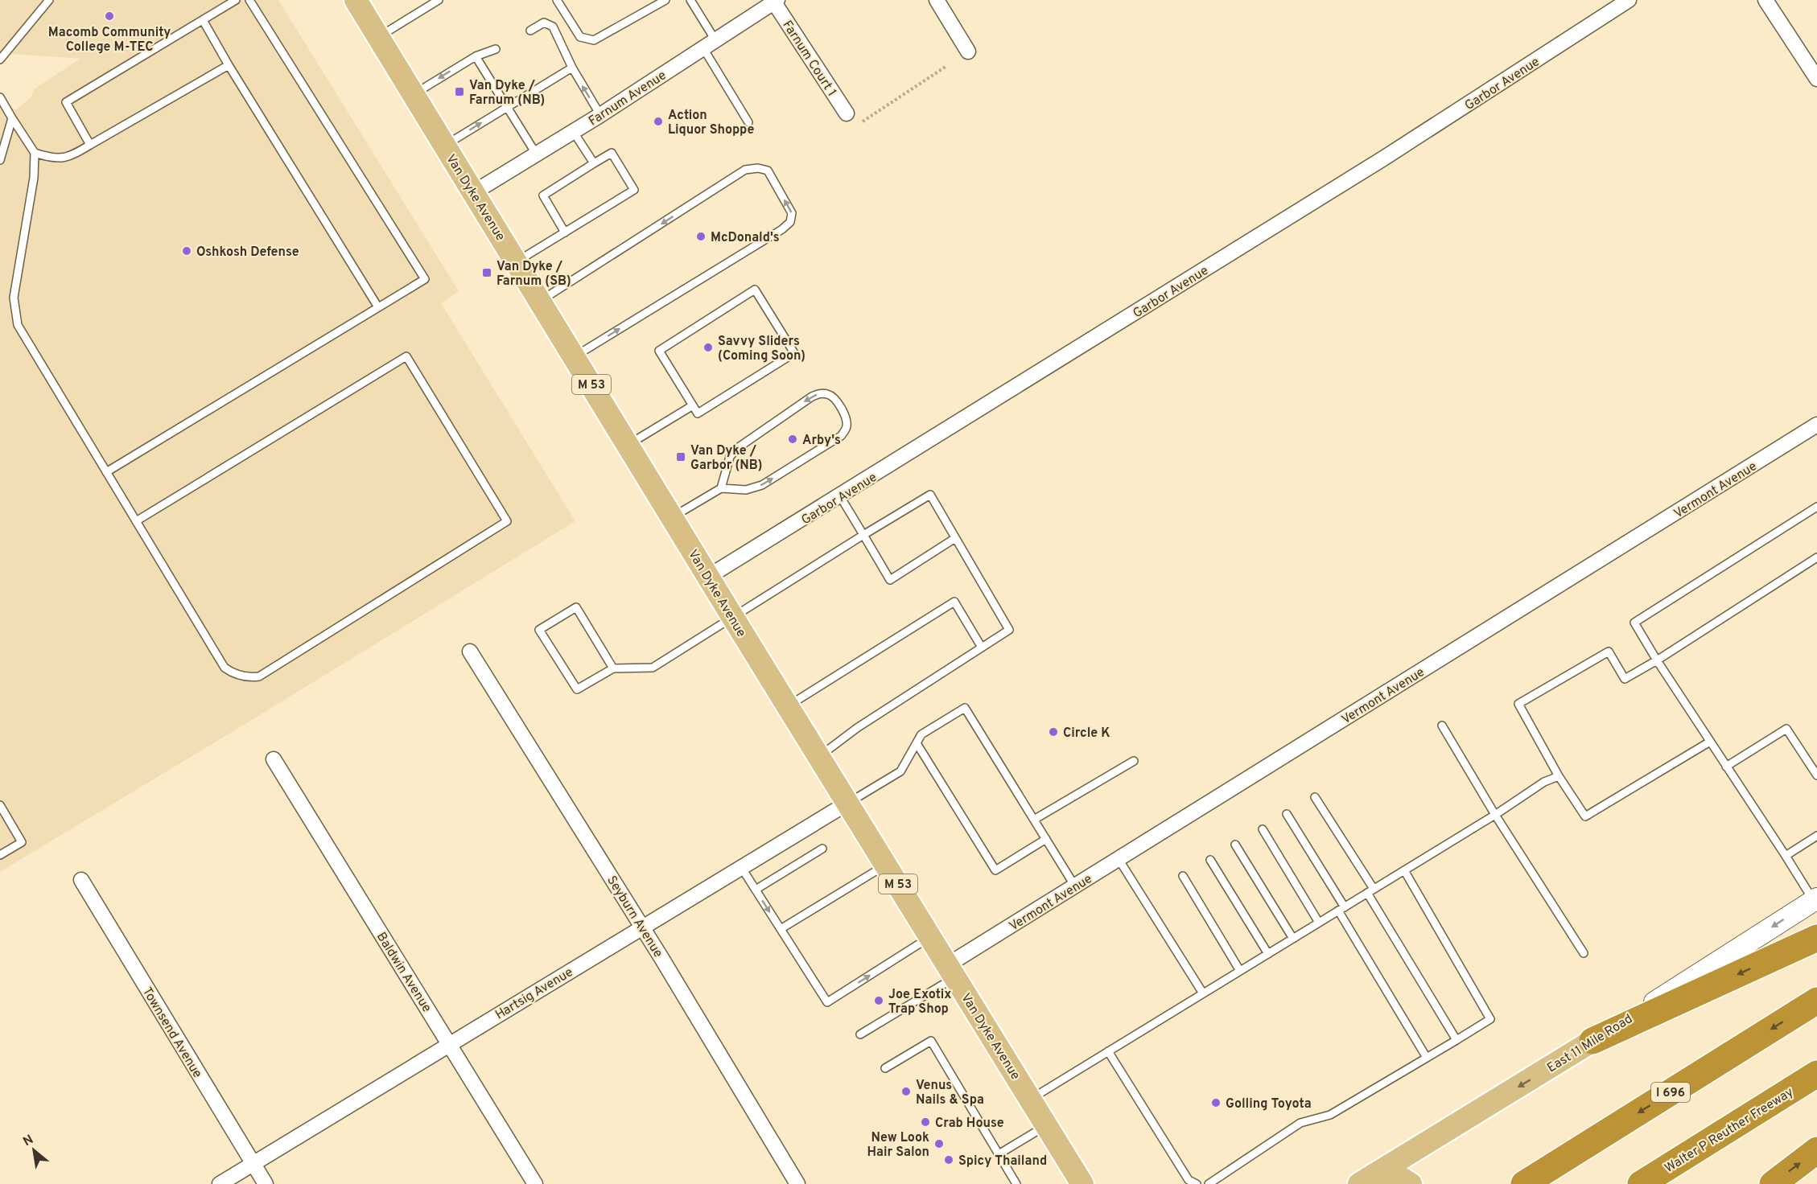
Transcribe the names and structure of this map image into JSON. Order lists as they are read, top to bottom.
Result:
{
  "streets": {
    "highway": ["I 696", "Walter P Reuther Freeway"],
    "main road": ["Van Dyke Avenue", "M 53", "East 11 Mile Road"],
    "street": [
      "Farnum Court 1",
      "Garbor Avenue",
      "Farnum Avenue",
      "Vermont Avenue",
      "Seyburn Avenue",
      "Baldwin Avenue",
      "Hartsig Avenue",
      "Townsend Avenue"
    ]
  },
  "crossings": [
    ["Farnum Court 1", "Farnum Avenue"],
    ["Garbor Avenue", "Van Dyke Avenue"],
    ["Farnum Avenue", "Van Dyke Avenue"],
    ["Van Dyke Avenue", "Vermont Avenue"],
    ["Van Dyke Avenue", "Hartsig Avenue"],
    ["Seyburn Avenue", "Hartsig Avenue"],
    ["Baldwin Avenue", "Hartsig Avenue"],
    ["Hartsig Avenue", "Townsend Avenue"]
  ],
  "one_way": ["East 11 Mile Road"],
  "places": {
    "other": [
      "Macomb Community College M-TEC",
      "Action Liquor Shoppe",
      "McDonald's",
      "Oshkosh Defense",
      "Savvy Sliders (Coming Soon)",
      "Arby's",
      "Circle K",
      "Joe Exotix Trap Shop",
      "Venus Nails & Spa",
      "Golling Toyota",
      "Crab House",
      "New Look Hair Salon",
      "Spicy Thailand"
    ],
    "transit": ["Van Dyke / Farnum (NB)", "Van Dyke / Farnum (SB)", "Van Dyke / Garbor (NB)"]
  },
  "north": "top left"
}
